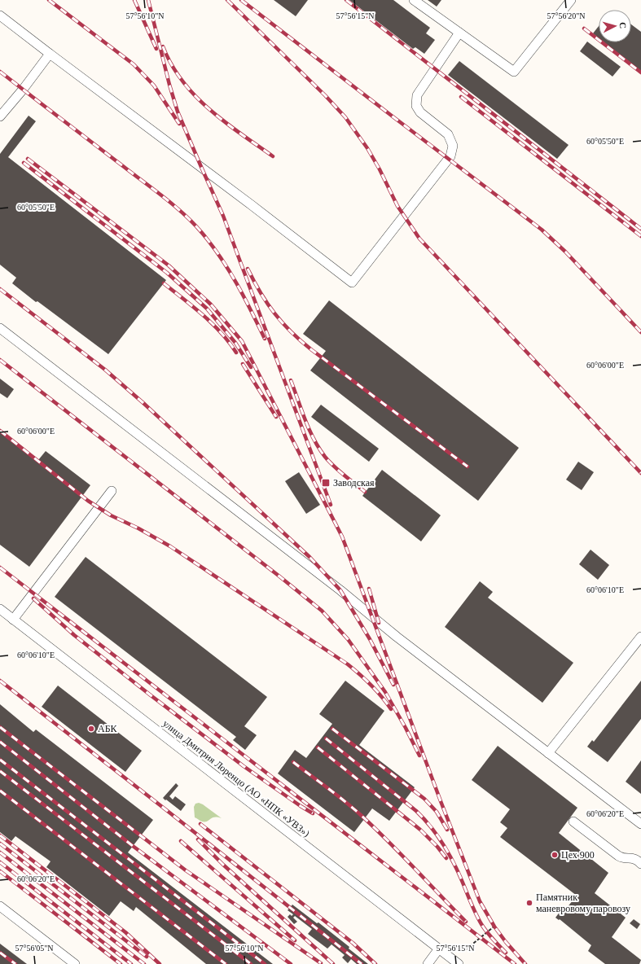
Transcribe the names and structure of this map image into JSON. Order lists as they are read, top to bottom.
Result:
{
  "streets": {
    "lane": ["улица Дмитрия Лоренцо (АО «НПК «УВЗ»)"]
  },
  "places": {
    "transit": ["Заводская"],
    "other": ["АБК", "Цех 900", "Памятник маневровому паровозу"]
  },
  "north": "right",
  "coordinates": [
    "57°56'10\"N",
    "57°56'15\"N",
    "57°56'20\"N",
    "60°05'50\"E",
    "60°06'00\"E",
    "60°06'10\"E",
    "60°06'20\"E",
    "57°56'05\"N"
  ]
}
